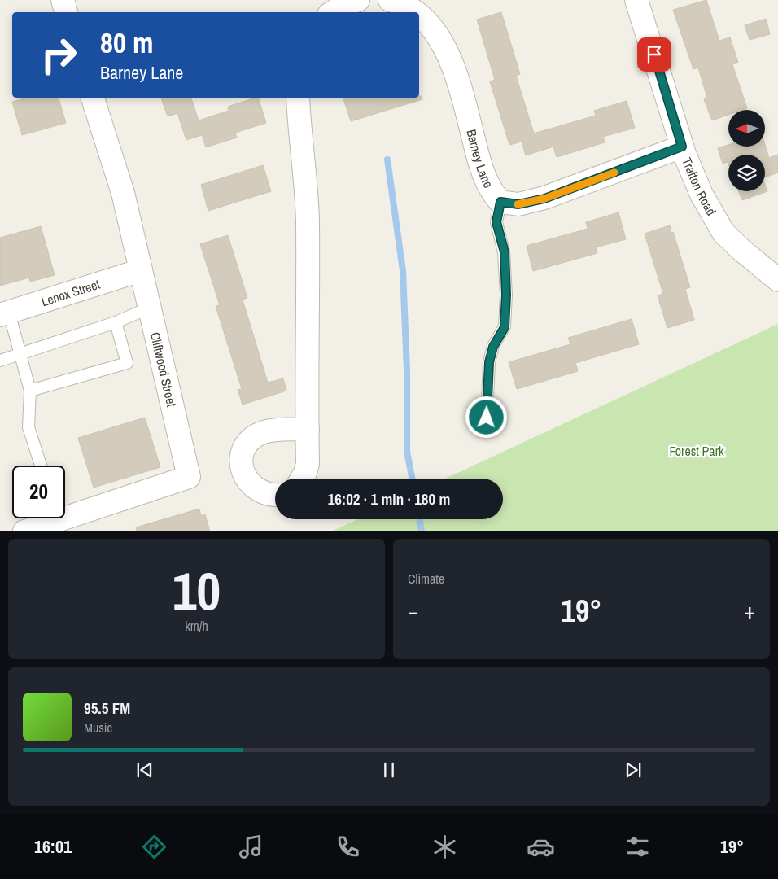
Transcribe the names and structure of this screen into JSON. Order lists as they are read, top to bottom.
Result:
{
  "streets": {
    "street": [
      "Barney Lane",
      "Trafton Road",
      "Lenox Street",
      "Cliftwood Street"
    ]
  },
  "crossings": [
    ["Barney Lane", "Trafton Road"],
    ["Lenox Street", "Cliftwood Street"]
  ],
  "parks": ["Forest Park"],
  "north": "left",
  "page": {
    "turn": ["80 m", "Barney Lane"],
    "limit": "20",
    "trip": "16:02 · 1 min · 180 m",
    "tile": [
      ["10", "km/h"],
      "Climate"
    ],
    "heat": ["−", "19°", "+"],
    "song": ["95.5 FM", "Music"],
    "tabs": ["16:01", "19°"]
  }
}
